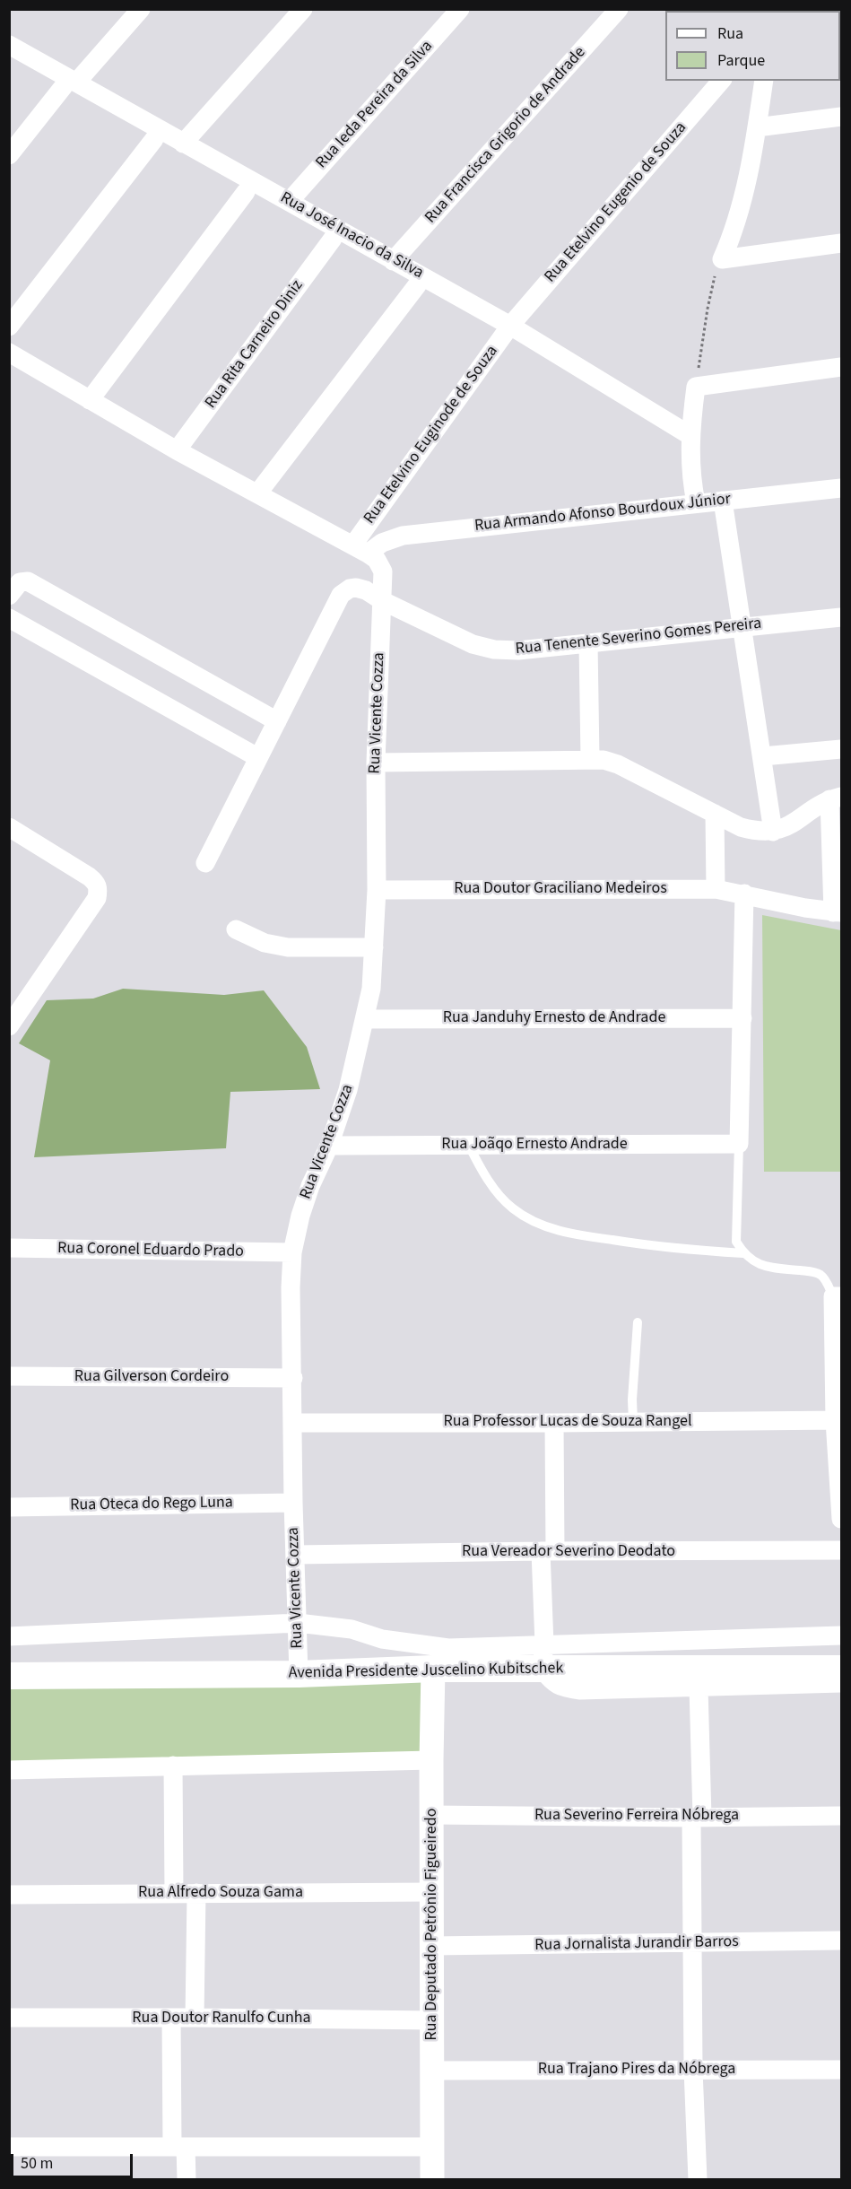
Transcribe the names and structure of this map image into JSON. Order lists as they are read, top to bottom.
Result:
{
  "streets": {
    "main road": ["Avenida Presidente Juscelino Kubitschek"],
    "street": [
      "Rua Ieda Pereira da Silva",
      "Rua Francisca Grigorio de Andrade",
      "Rua Etelvino Eugenio de Souza",
      "Rua José Inacio da Silva",
      "Rua Rita Carneiro Diniz",
      "Rua Etelvino Euginode de Souza",
      "Rua Armando Afonso Bourdoux Júnior",
      "Rua Tenente Severino Gomes Pereira",
      "Rua Vicente Cozza",
      "Rua Doutor Graciliano Medeiros",
      "Rua Janduhy Ernesto de Andrade",
      "Rua Joãqo Ernesto Andrade",
      "Rua Coronel Eduardo Prado",
      "Rua Gilverson Cordeiro",
      "Rua Professor Lucas de Souza Rangel",
      "Rua Oteca do Rego Luna",
      "Rua Vereador Severino Deodato",
      "Rua Severino Ferreira Nóbrega",
      "Rua Alfredo Souza Gama",
      "Rua Deputado Petrônio Figueiredo",
      "Rua Jornalista Jurandir Barros",
      "Rua Doutor Ranulfo Cunha",
      "Rua Trajano Pires da Nóbrega"
    ]
  },
  "crossings": [
    ["Rua Ieda Pereira da Silva", "Rua José Inacio da Silva"],
    ["Rua Francisca Grigorio de Andrade", "Rua José Inacio da Silva"],
    ["Rua Etelvino Eugenio de Souza", "Rua José Inacio da Silva"],
    ["Rua Etelvino Eugenio de Souza", "Rua Etelvino Euginode de Souza"],
    ["Rua José Inacio da Silva", "Rua Etelvino Euginode de Souza"],
    ["Rua Etelvino Euginode de Souza", "Rua Armando Afonso Bourdoux Júnior"],
    ["Rua Etelvino Euginode de Souza", "Rua Vicente Cozza"],
    ["Rua Armando Afonso Bourdoux Júnior", "Rua Vicente Cozza"],
    ["Rua Tenente Severino Gomes Pereira", "Rua Vicente Cozza"],
    ["Rua Vicente Cozza", "Rua Doutor Graciliano Medeiros"],
    ["Rua Vicente Cozza", "Rua Janduhy Ernesto de Andrade"],
    ["Rua Vicente Cozza", "Rua Joãqo Ernesto Andrade"],
    ["Rua Vicente Cozza", "Rua Coronel Eduardo Prado"],
    ["Rua Vicente Cozza", "Rua Gilverson Cordeiro"],
    ["Rua Vicente Cozza", "Rua Professor Lucas de Souza Rangel"],
    ["Rua Vicente Cozza", "Rua Oteca do Rego Luna"],
    ["Rua Vicente Cozza", "Rua Vereador Severino Deodato"],
    ["Rua Vicente Cozza", "Avenida Presidente Juscelino Kubitschek"],
    ["Avenida Presidente Juscelino Kubitschek", "Rua Deputado Petrônio Figueiredo"],
    ["Rua Severino Ferreira Nóbrega", "Rua Deputado Petrônio Figueiredo"],
    ["Rua Alfredo Souza Gama", "Rua Deputado Petrônio Figueiredo"],
    ["Rua Deputado Petrônio Figueiredo", "Rua Jornalista Jurandir Barros"],
    ["Rua Deputado Petrônio Figueiredo", "Rua Doutor Ranulfo Cunha"],
    ["Rua Deputado Petrônio Figueiredo", "Rua Trajano Pires da Nóbrega"]
  ],
  "legend": ["Rua", "Parque"],
  "scale_bar": "50 m"
}
